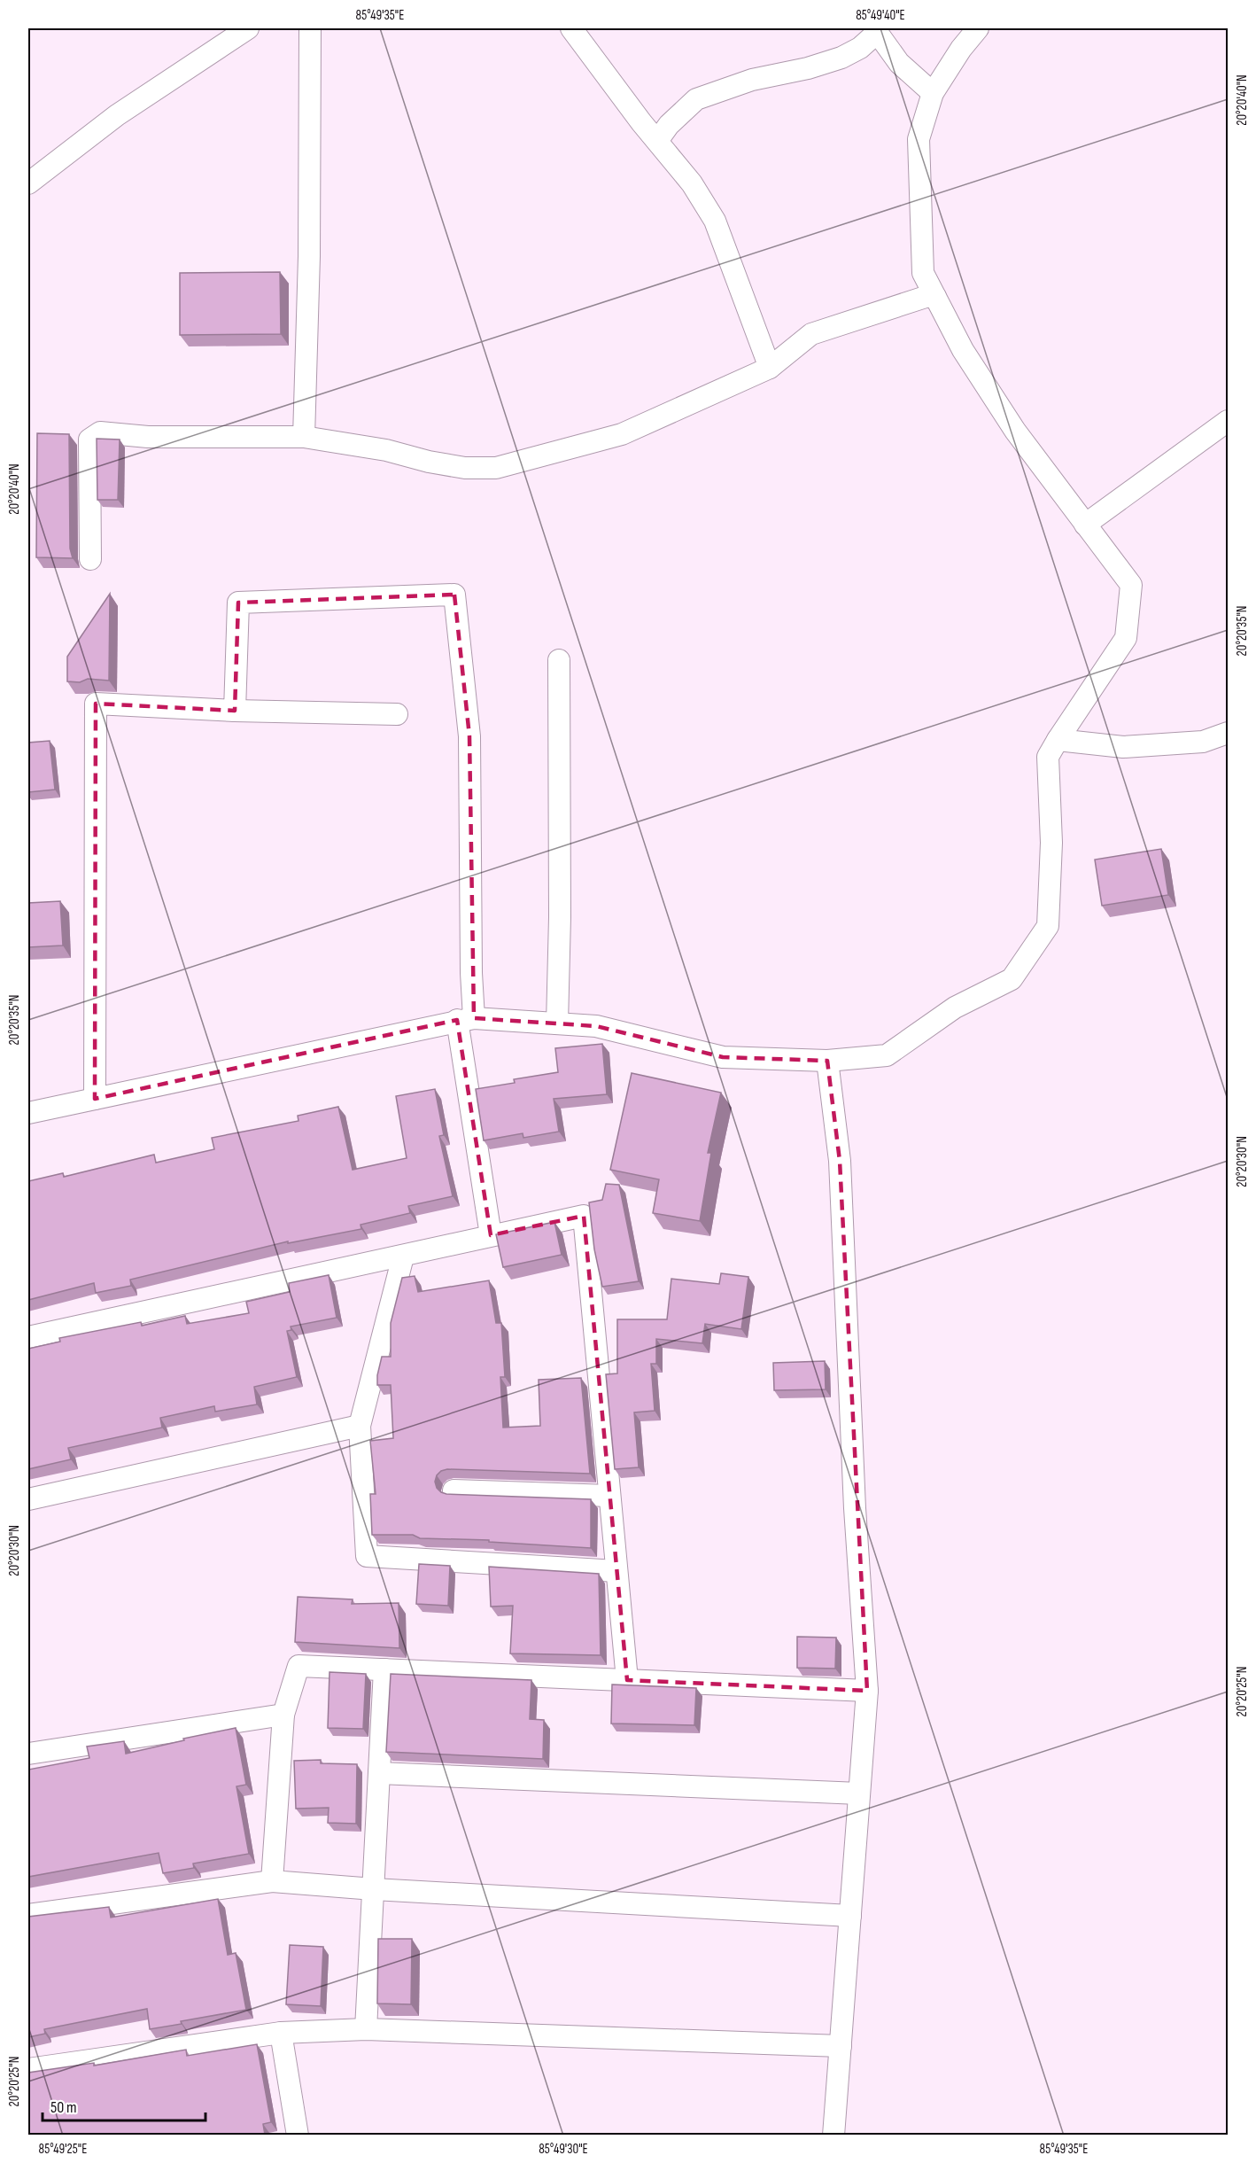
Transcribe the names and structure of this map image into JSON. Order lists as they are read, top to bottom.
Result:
{
  "scale_bar": "50 m",
  "coordinates": [
    "85°49'35\"E",
    "85°49'40\"E",
    "20°20'40\"N",
    "20°20'35\"N",
    "20°20'30\"N",
    "20°20'25\"N",
    "85°49'25\"E",
    "85°49'30\"E"
  ]
}
